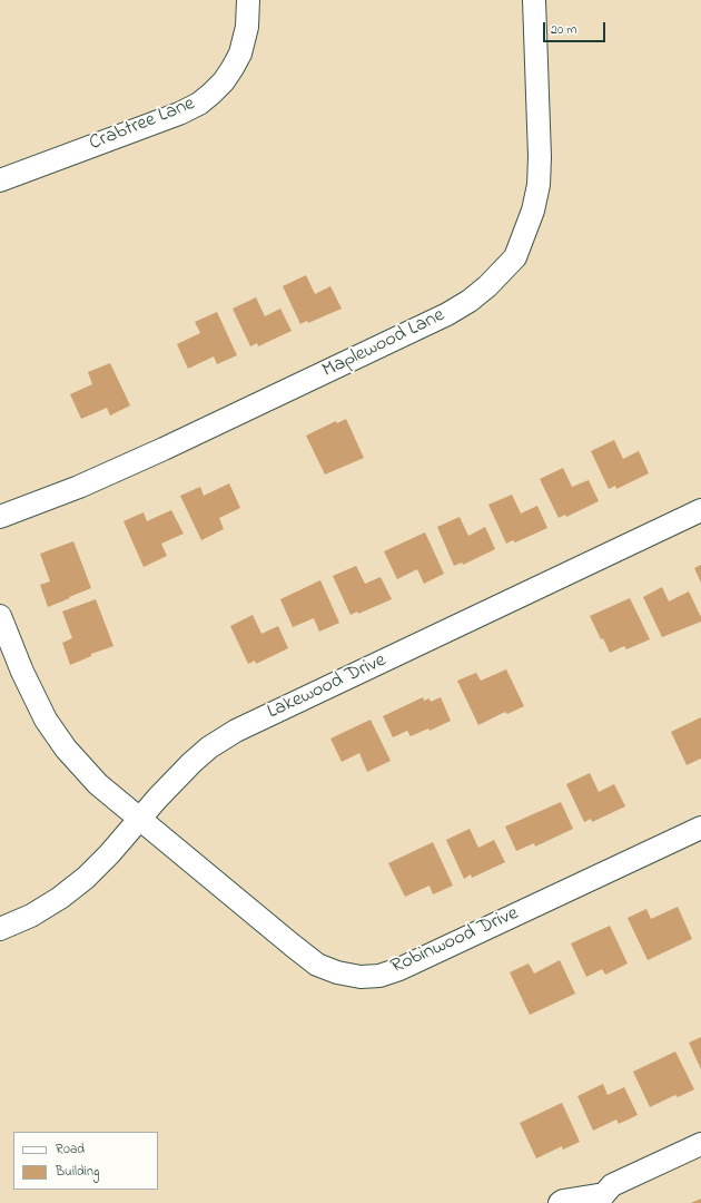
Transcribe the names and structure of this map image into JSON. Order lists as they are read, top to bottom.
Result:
{
  "streets": {
    "street": [
      "Crabtree Lane",
      "Maplewood Lane",
      "Lakewood Drive",
      "Robinwood Drive"
    ]
  },
  "crossings": [
    ["Lakewood Drive", "Robinwood Drive"]
  ],
  "legend": ["Road", "Building"],
  "scale_bar": "20 m"
}
